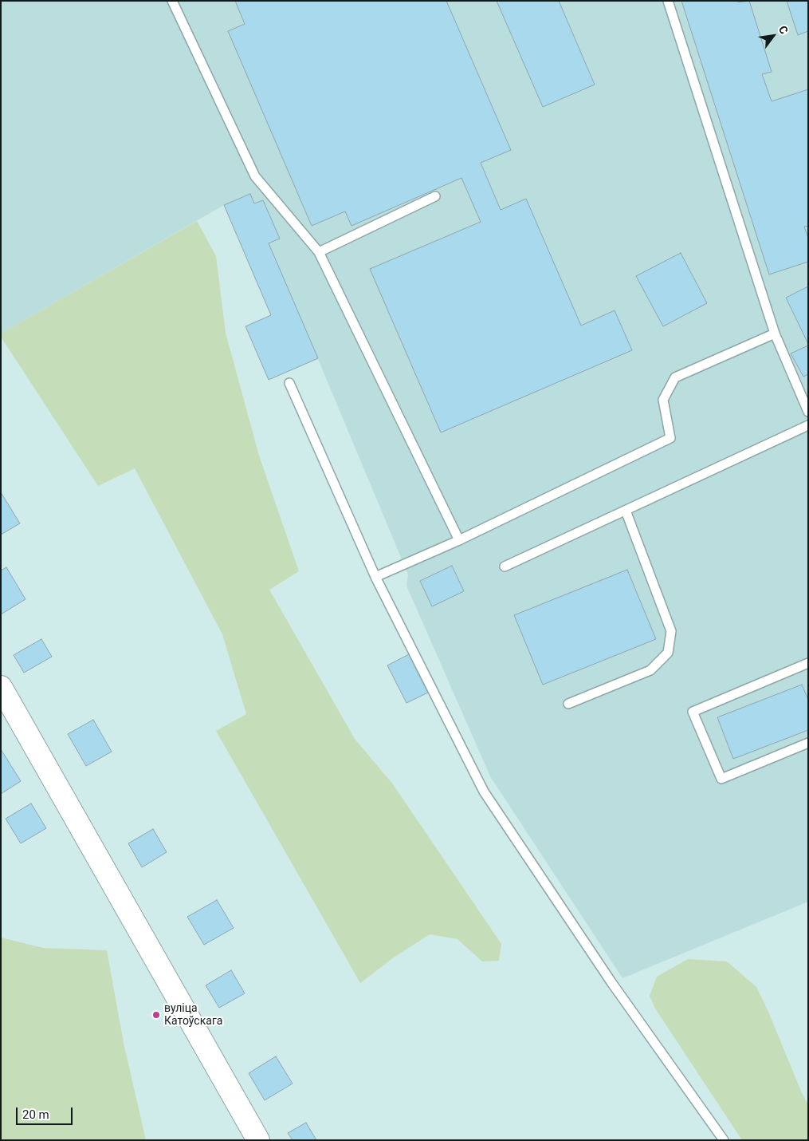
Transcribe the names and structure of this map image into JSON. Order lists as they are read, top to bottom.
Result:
{
  "places": ["вуліца Катоўскага"],
  "scale_bar": "20 m",
  "north": "top right"
}
